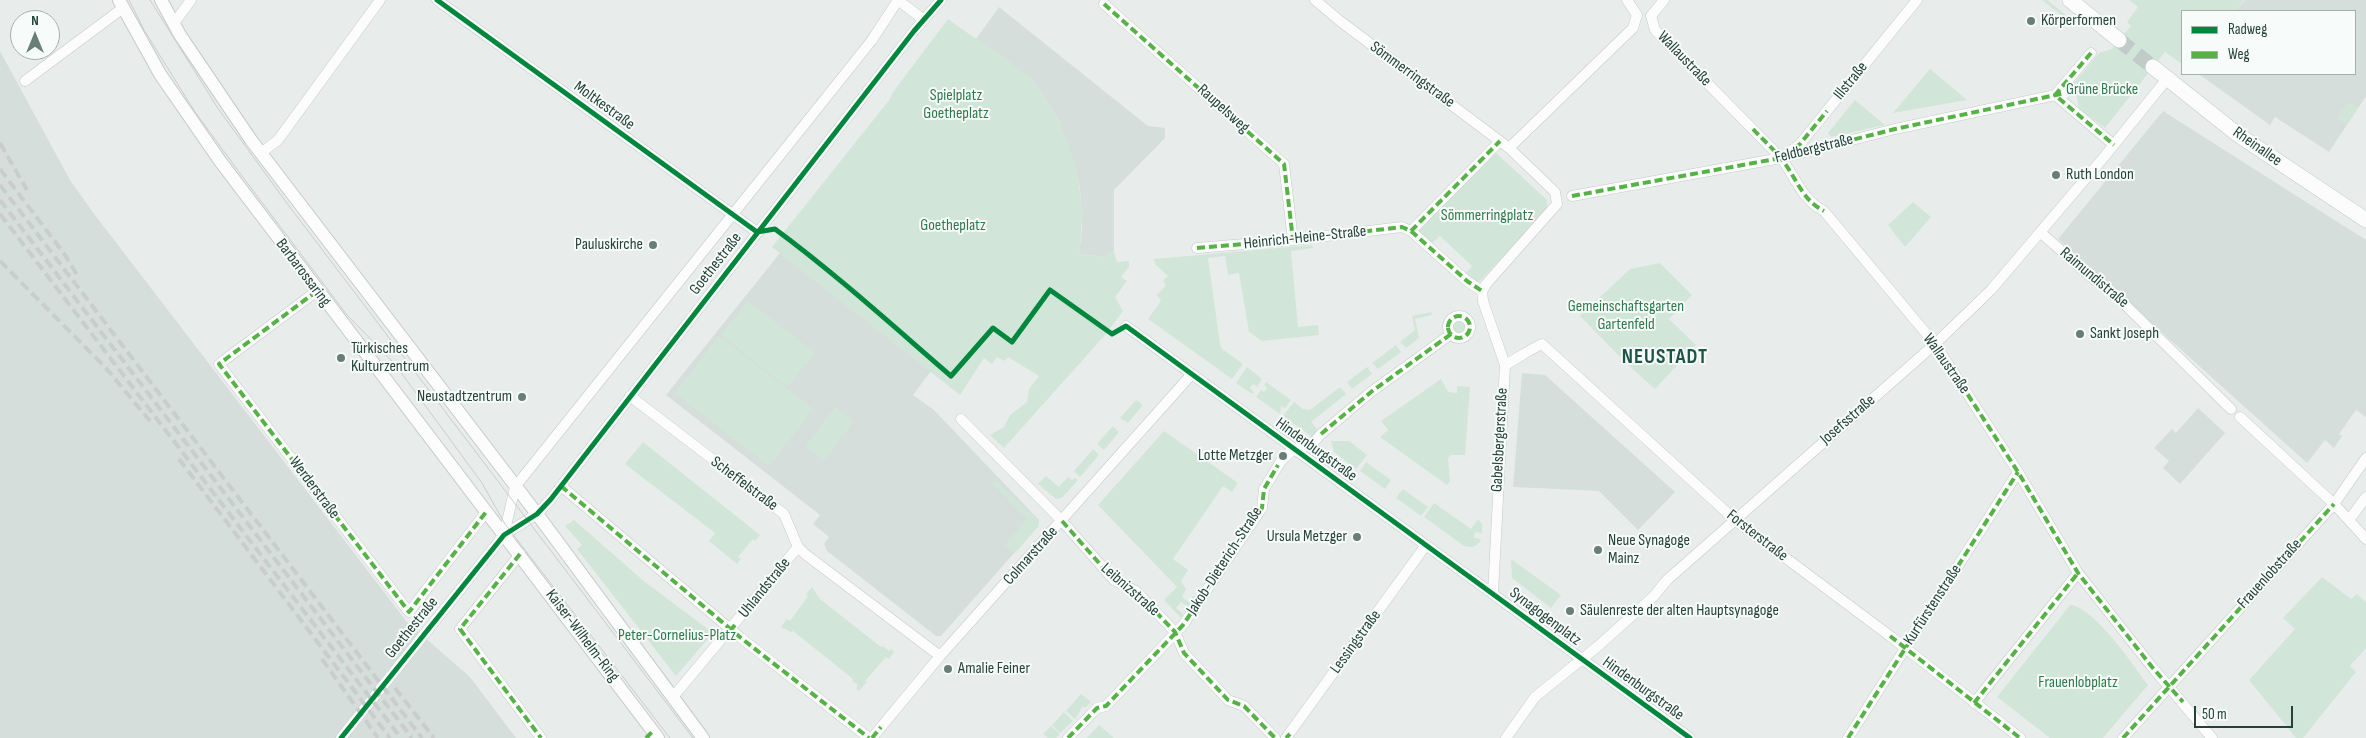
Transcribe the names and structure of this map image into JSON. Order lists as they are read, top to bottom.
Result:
{
  "streets": {
    "main road": ["Rheinallee"],
    "street": [
      "Wallaustraße",
      "Sömmerringstraße",
      "Illstraße",
      "Moltkestraße",
      "Raupelsweg",
      "Feldbergstraße",
      "Heinrich-Heine-Straße",
      "Goethestraße",
      "Barbarossaring",
      "Raimundistraße",
      "Josefsstraße",
      "Gabelsbergerstraße",
      "Hindenburgstraße",
      "Scheffelstraße",
      "Werderstraße",
      "Forsterstraße",
      "Colmarstraße",
      "Jakob-Dieterich-Straße",
      "Frauenlobstraße",
      "Uhlandstraße",
      "Leibnizstraße",
      "Kurfürstenstraße",
      "Synagogenplatz",
      "Kaiser-Wilhelm-Ring",
      "Lessingstraße"
    ]
  },
  "crossings": [
    ["Wallaustraße", "Illstraße"],
    ["Wallaustraße", "Feldbergstraße"],
    ["Wallaustraße", "Josefsstraße"],
    ["Wallaustraße", "Frauenlobstraße"],
    ["Wallaustraße", "Kurfürstenstraße"],
    ["Illstraße", "Feldbergstraße"],
    ["Moltkestraße", "Goethestraße"],
    ["Raupelsweg", "Heinrich-Heine-Straße"],
    ["Rheinallee", "Josefsstraße"],
    ["Goethestraße", "Barbarossaring"],
    ["Goethestraße", "Scheffelstraße"],
    ["Goethestraße", "Werderstraße"],
    ["Goethestraße", "Kaiser-Wilhelm-Ring"],
    ["Barbarossaring", "Werderstraße"],
    ["Barbarossaring", "Kaiser-Wilhelm-Ring"],
    ["Raimundistraße", "Josefsstraße"],
    ["Josefsstraße", "Hindenburgstraße"],
    ["Josefsstraße", "Forsterstraße"],
    ["Josefsstraße", "Synagogenplatz"],
    ["Gabelsbergerstraße", "Hindenburgstraße"],
    ["Gabelsbergerstraße", "Forsterstraße"],
    ["Gabelsbergerstraße", "Synagogenplatz"],
    ["Hindenburgstraße", "Colmarstraße"],
    ["Hindenburgstraße", "Jakob-Dieterich-Straße"],
    ["Hindenburgstraße", "Synagogenplatz"],
    ["Hindenburgstraße", "Lessingstraße"],
    ["Scheffelstraße", "Colmarstraße"],
    ["Scheffelstraße", "Uhlandstraße"],
    ["Forsterstraße", "Kurfürstenstraße"],
    ["Colmarstraße", "Leibnizstraße"],
    ["Jakob-Dieterich-Straße", "Leibnizstraße"]
  ],
  "districts": ["NEUSTADT"],
  "parks": [
    "Grüne Brücke",
    "Spielplatz Goetheplatz",
    "Sömmerringplatz",
    "Goetheplatz",
    "Gemeinschaftsgarten Gartenfeld",
    "Peter-Cornelius-Platz",
    "Frauenlobplatz"
  ],
  "places": [
    "Körperformen",
    "Ruth London",
    "Pauluskirche",
    "Sankt Joseph",
    "Türkisches Kulturzentrum",
    "Neustadtzentrum",
    "Lotte Metzger",
    "Ursula Metzger",
    "Neue Synagoge Mainz",
    "Säulenreste der alten Hauptsynagoge",
    "Amalie Feiner"
  ],
  "legend": ["Radweg", "Weg"],
  "scale_bar": "50 m",
  "north": "top"
}
